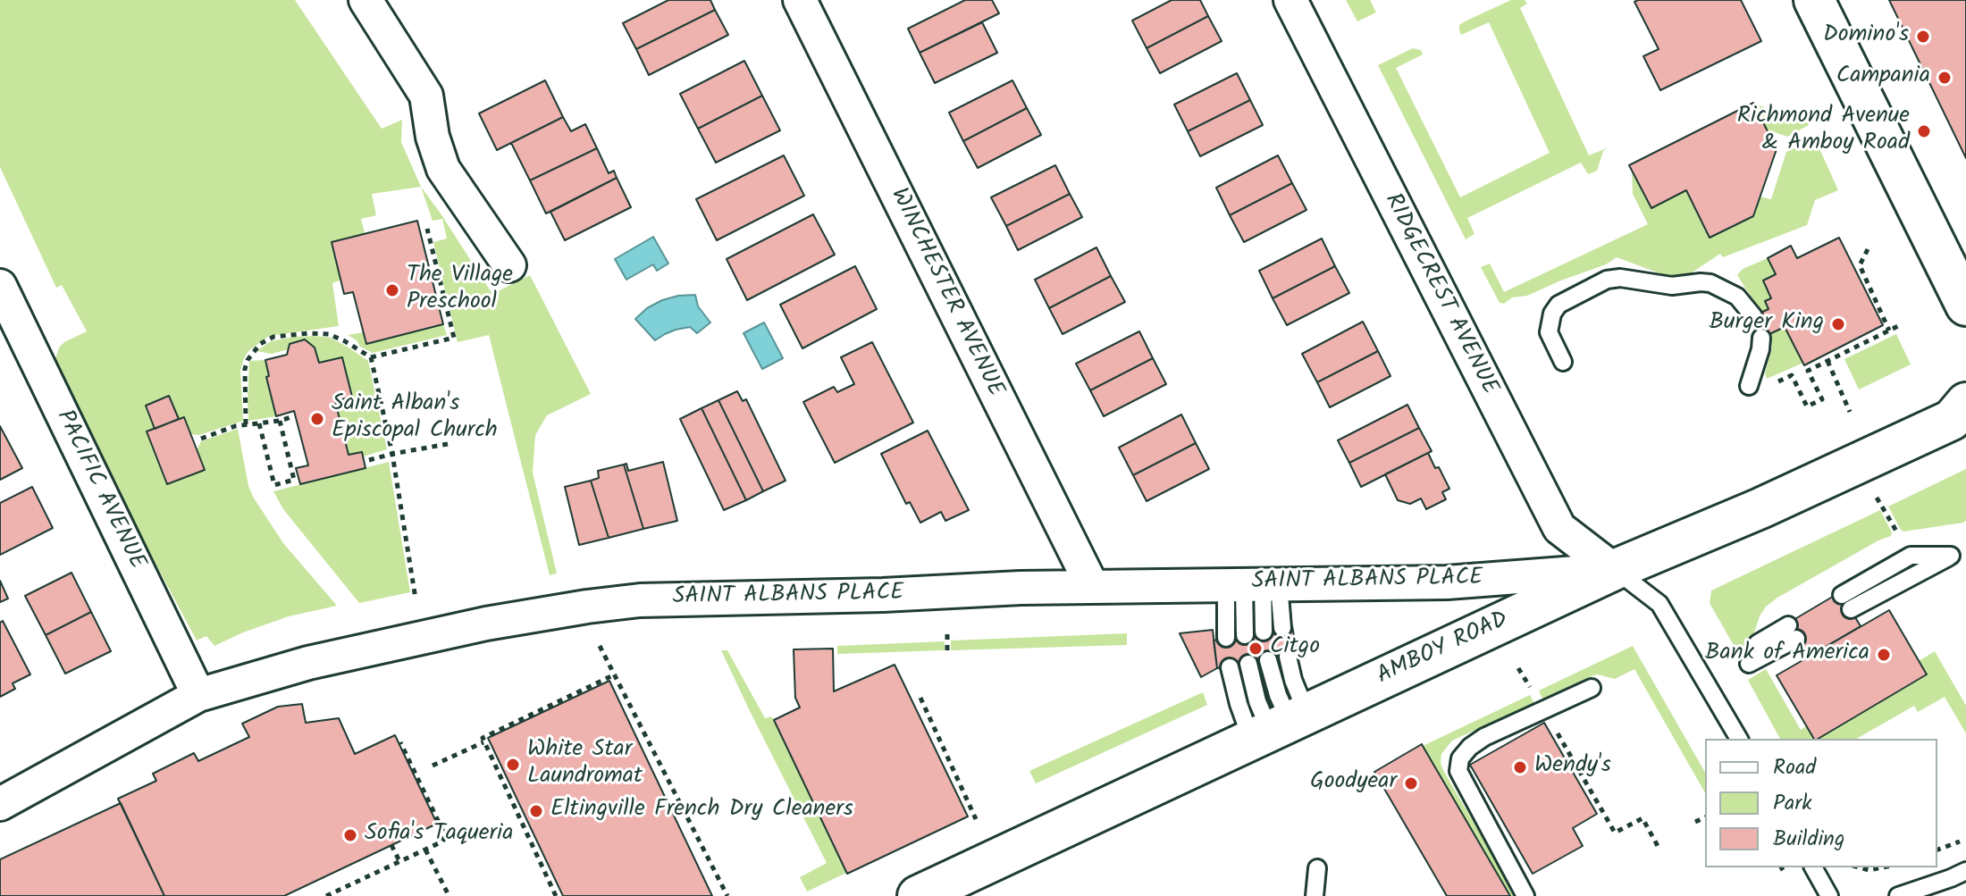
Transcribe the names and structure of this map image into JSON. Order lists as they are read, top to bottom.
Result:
{
  "streets": {
    "main road": ["AMBOY ROAD"],
    "street": [
      "WINCHESTER AVENUE",
      "RIDGECREST AVENUE",
      "PACIFIC AVENUE",
      "SAINT ALBANS PLACE"
    ]
  },
  "crossings": [
    ["WINCHESTER AVENUE", "SAINT ALBANS PLACE"],
    ["RIDGECREST AVENUE", "SAINT ALBANS PLACE"],
    ["RIDGECREST AVENUE", "AMBOY ROAD"],
    ["PACIFIC AVENUE", "SAINT ALBANS PLACE"],
    ["SAINT ALBANS PLACE", "AMBOY ROAD"]
  ],
  "places": [
    "Domino's",
    "Campania",
    "Richmond Avenue & Amboy Road",
    "The Village Preschool",
    "Burger King",
    "Saint Alban's Episcopal Church",
    "Citgo",
    "Bank of America",
    "White Star Laundromat",
    "Wendy's",
    "Goodyear",
    "Eltingville French Dry Cleaners",
    "Sofia's Taqueria"
  ],
  "legend": ["Road", "Park", "Building"]
}
